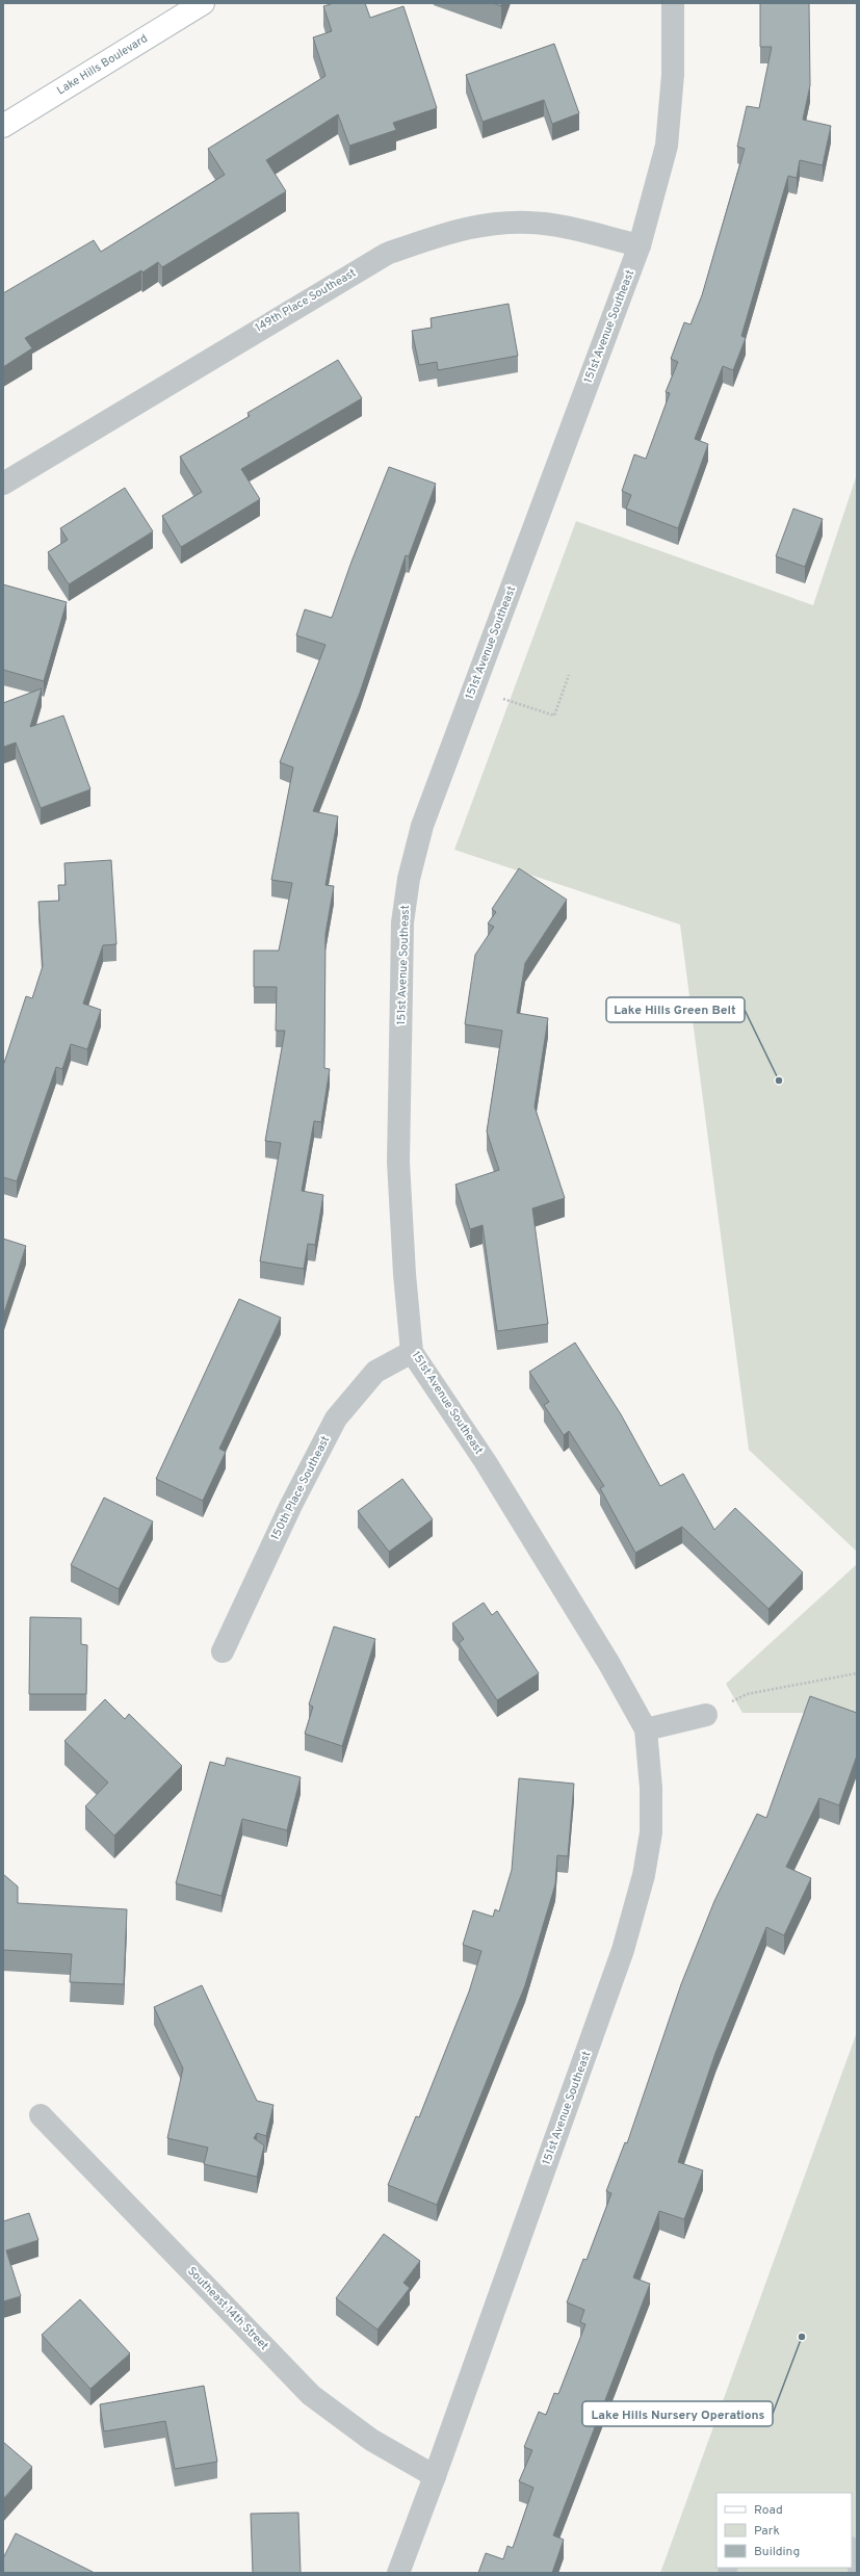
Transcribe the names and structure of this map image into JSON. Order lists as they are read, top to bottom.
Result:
{
  "streets": {
    "street": [
      "Lake Hills Boulevard",
      "149th Place Southeast",
      "151st Avenue Southeast",
      "150th Place Southeast",
      "Southeast 14th Street"
    ]
  },
  "crossings": [
    ["149th Place Southeast", "151st Avenue Southeast"],
    ["151st Avenue Southeast", "150th Place Southeast"],
    ["151st Avenue Southeast", "Southeast 14th Street"]
  ],
  "places": ["Lake Hills Green Belt", "Lake Hills Nursery Operations"],
  "legend": ["Road", "Park", "Building"]
}
